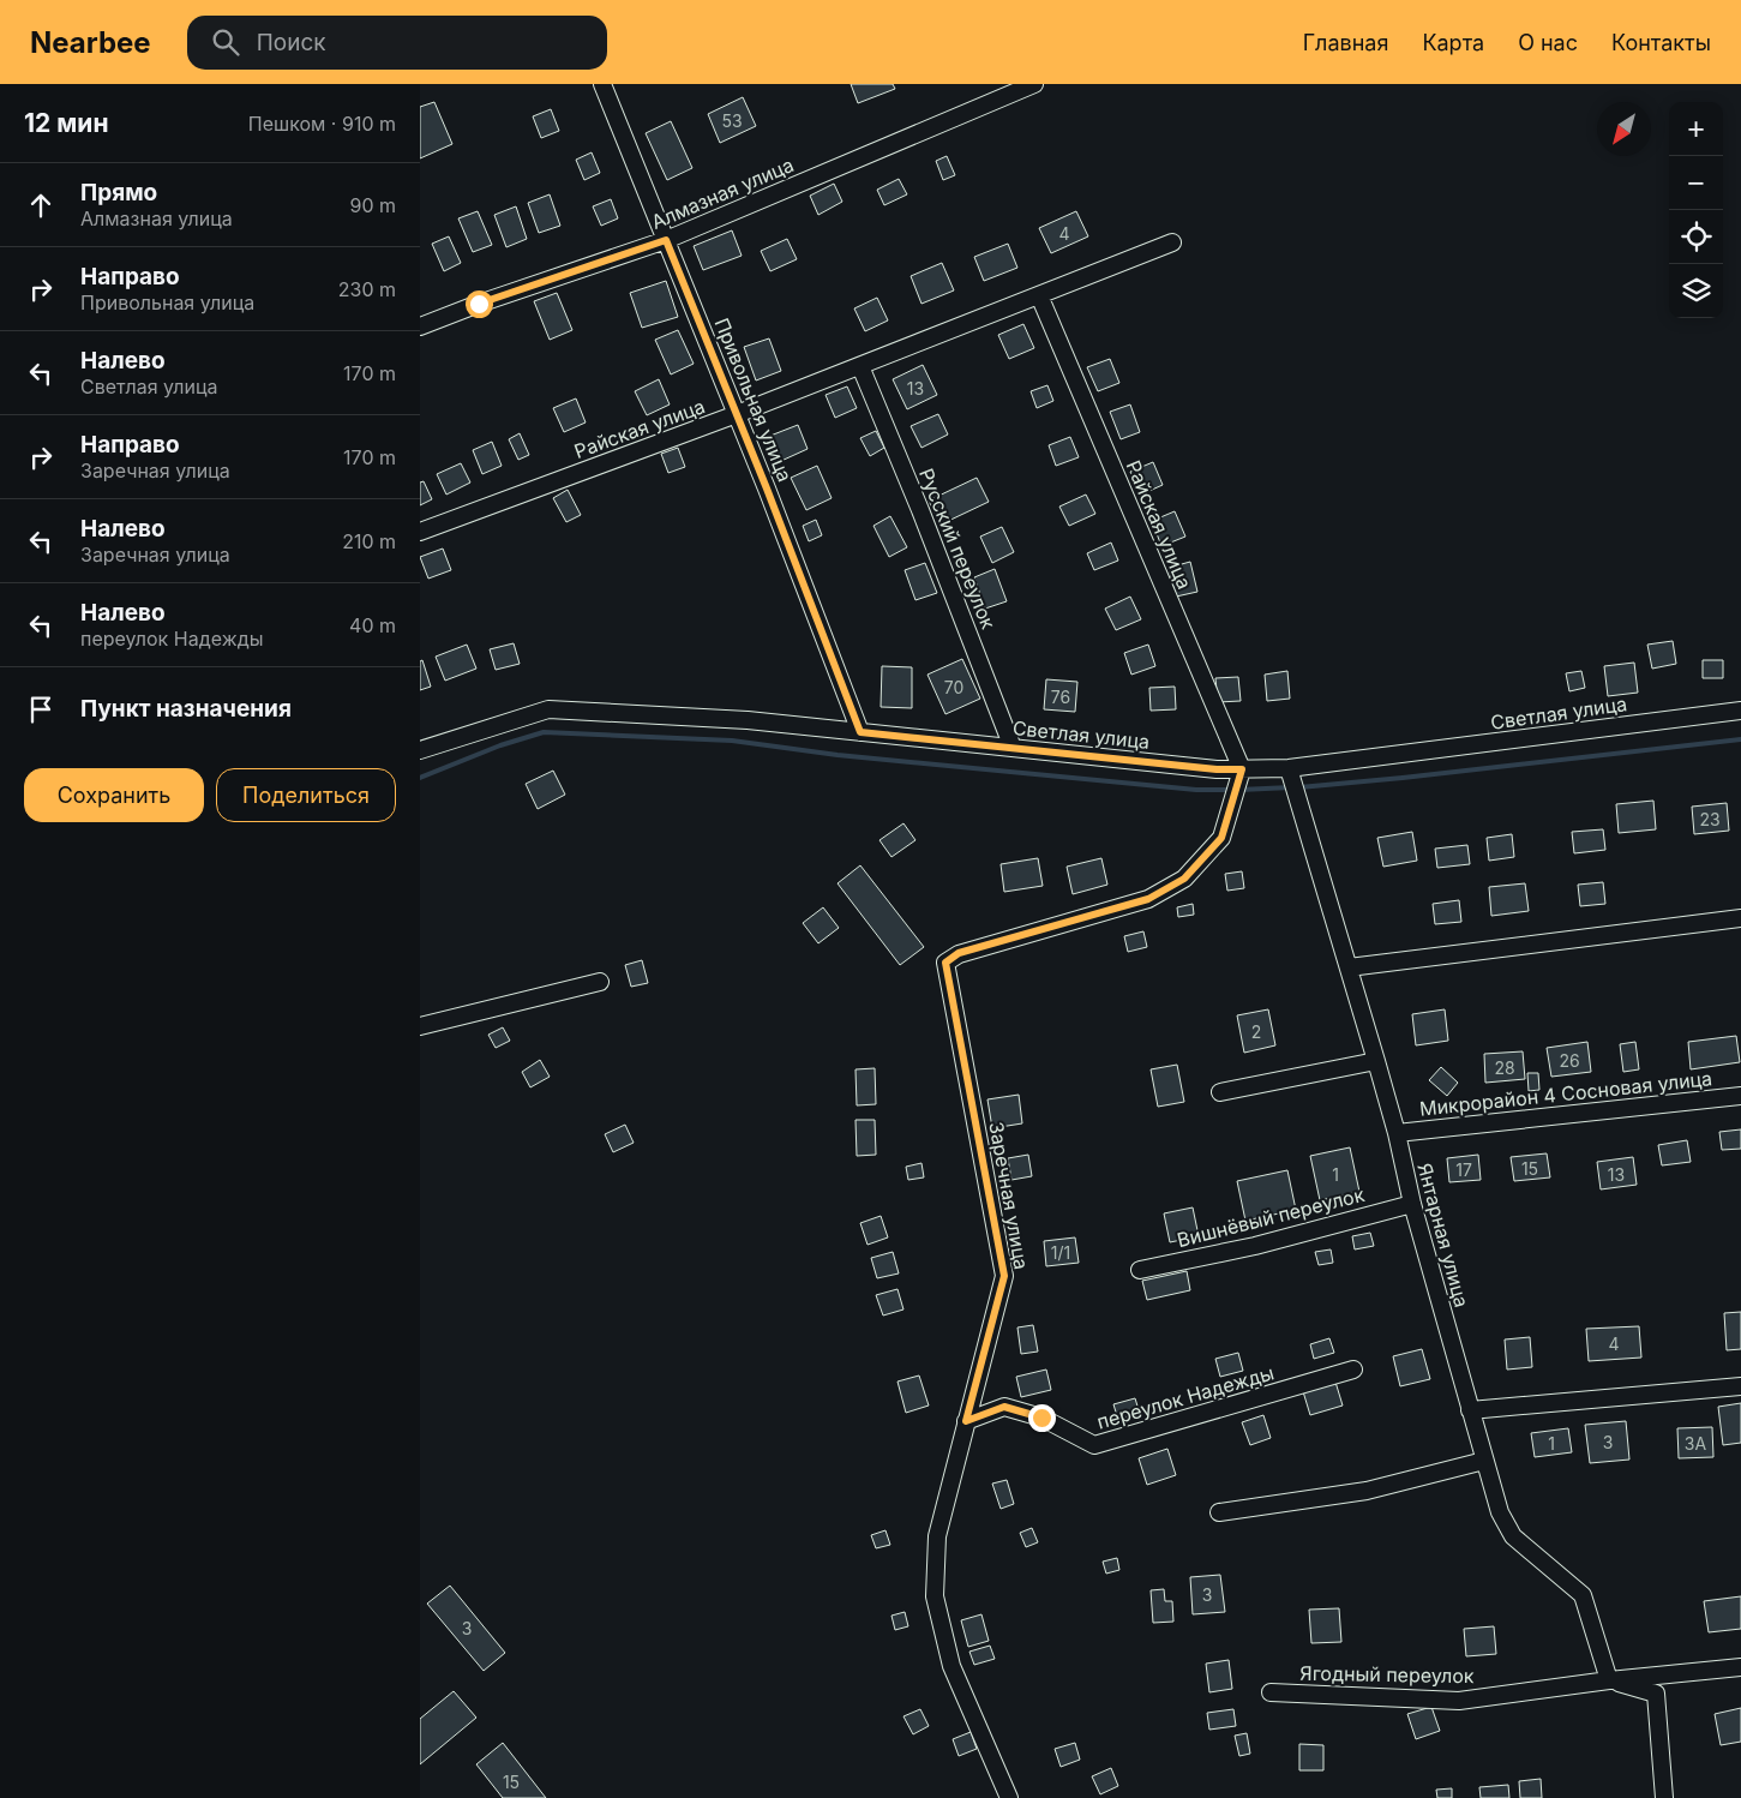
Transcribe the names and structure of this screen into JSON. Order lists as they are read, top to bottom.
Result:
{
  "streets": {
    "street": [
      "Алмазная улица",
      "Привольная улица",
      "Райская улица",
      "Русский переулок",
      "Светлая улица",
      "Микрорайон 4 Сосновая улица",
      "Заречная улица",
      "Вишнёвый переулок",
      "Янтарная улица",
      "переулок Надежды",
      "Ягодный переулок"
    ]
  },
  "crossings": [
    ["Алмазная улица", "Привольная улица"],
    ["Привольная улица", "Райская улица"],
    ["Привольная улица", "Светлая улица"],
    ["Райская улица", "Русский переулок"],
    ["Райская улица", "Светлая улица"],
    ["Райская улица", "Заречная улица"],
    ["Русский переулок", "Светлая улица"],
    ["Светлая улица", "Заречная улица"],
    ["Светлая улица", "Янтарная улица"],
    ["Микрорайон 4 Сосновая улица", "Янтарная улица"],
    ["Заречная улица", "переулок Надежды"],
    ["Вишнёвый переулок", "Янтарная улица"],
    ["Янтарная улица", "Ягодный переулок"]
  ],
  "house_numbers": [
    "53",
    "4",
    "13",
    "70",
    "76",
    "23",
    "2",
    "26",
    "28",
    "15",
    "17",
    "1",
    "13",
    "1/1",
    "4",
    "3",
    "1",
    "3А",
    "3",
    "3",
    "15"
  ],
  "north": "bottom left",
  "page": {
    "header": "Nearbee",
    "search": "Поиск",
    "nav": [
      "Главная",
      "Карта",
      "О нас",
      "Контакты"
    ],
    "heading": ["12 мин", "Пешком · 910 m"],
    "map_buttons": ["+", "−"],
    "list": [
      ["Прямо", "Алмазная улица", "90 m"],
      ["Направо", "Привольная улица", "230 m"],
      ["Налево", "Светлая улица", "170 m"],
      ["Направо", "Заречная улица", "170 m"],
      ["Налево", "Заречная улица", "210 m"],
      ["Налево", "переулок Надежды", "40 m"],
      "Пункт назначения"
    ],
    "buttons": ["Сохранить", "Поделиться"]
  }
}
